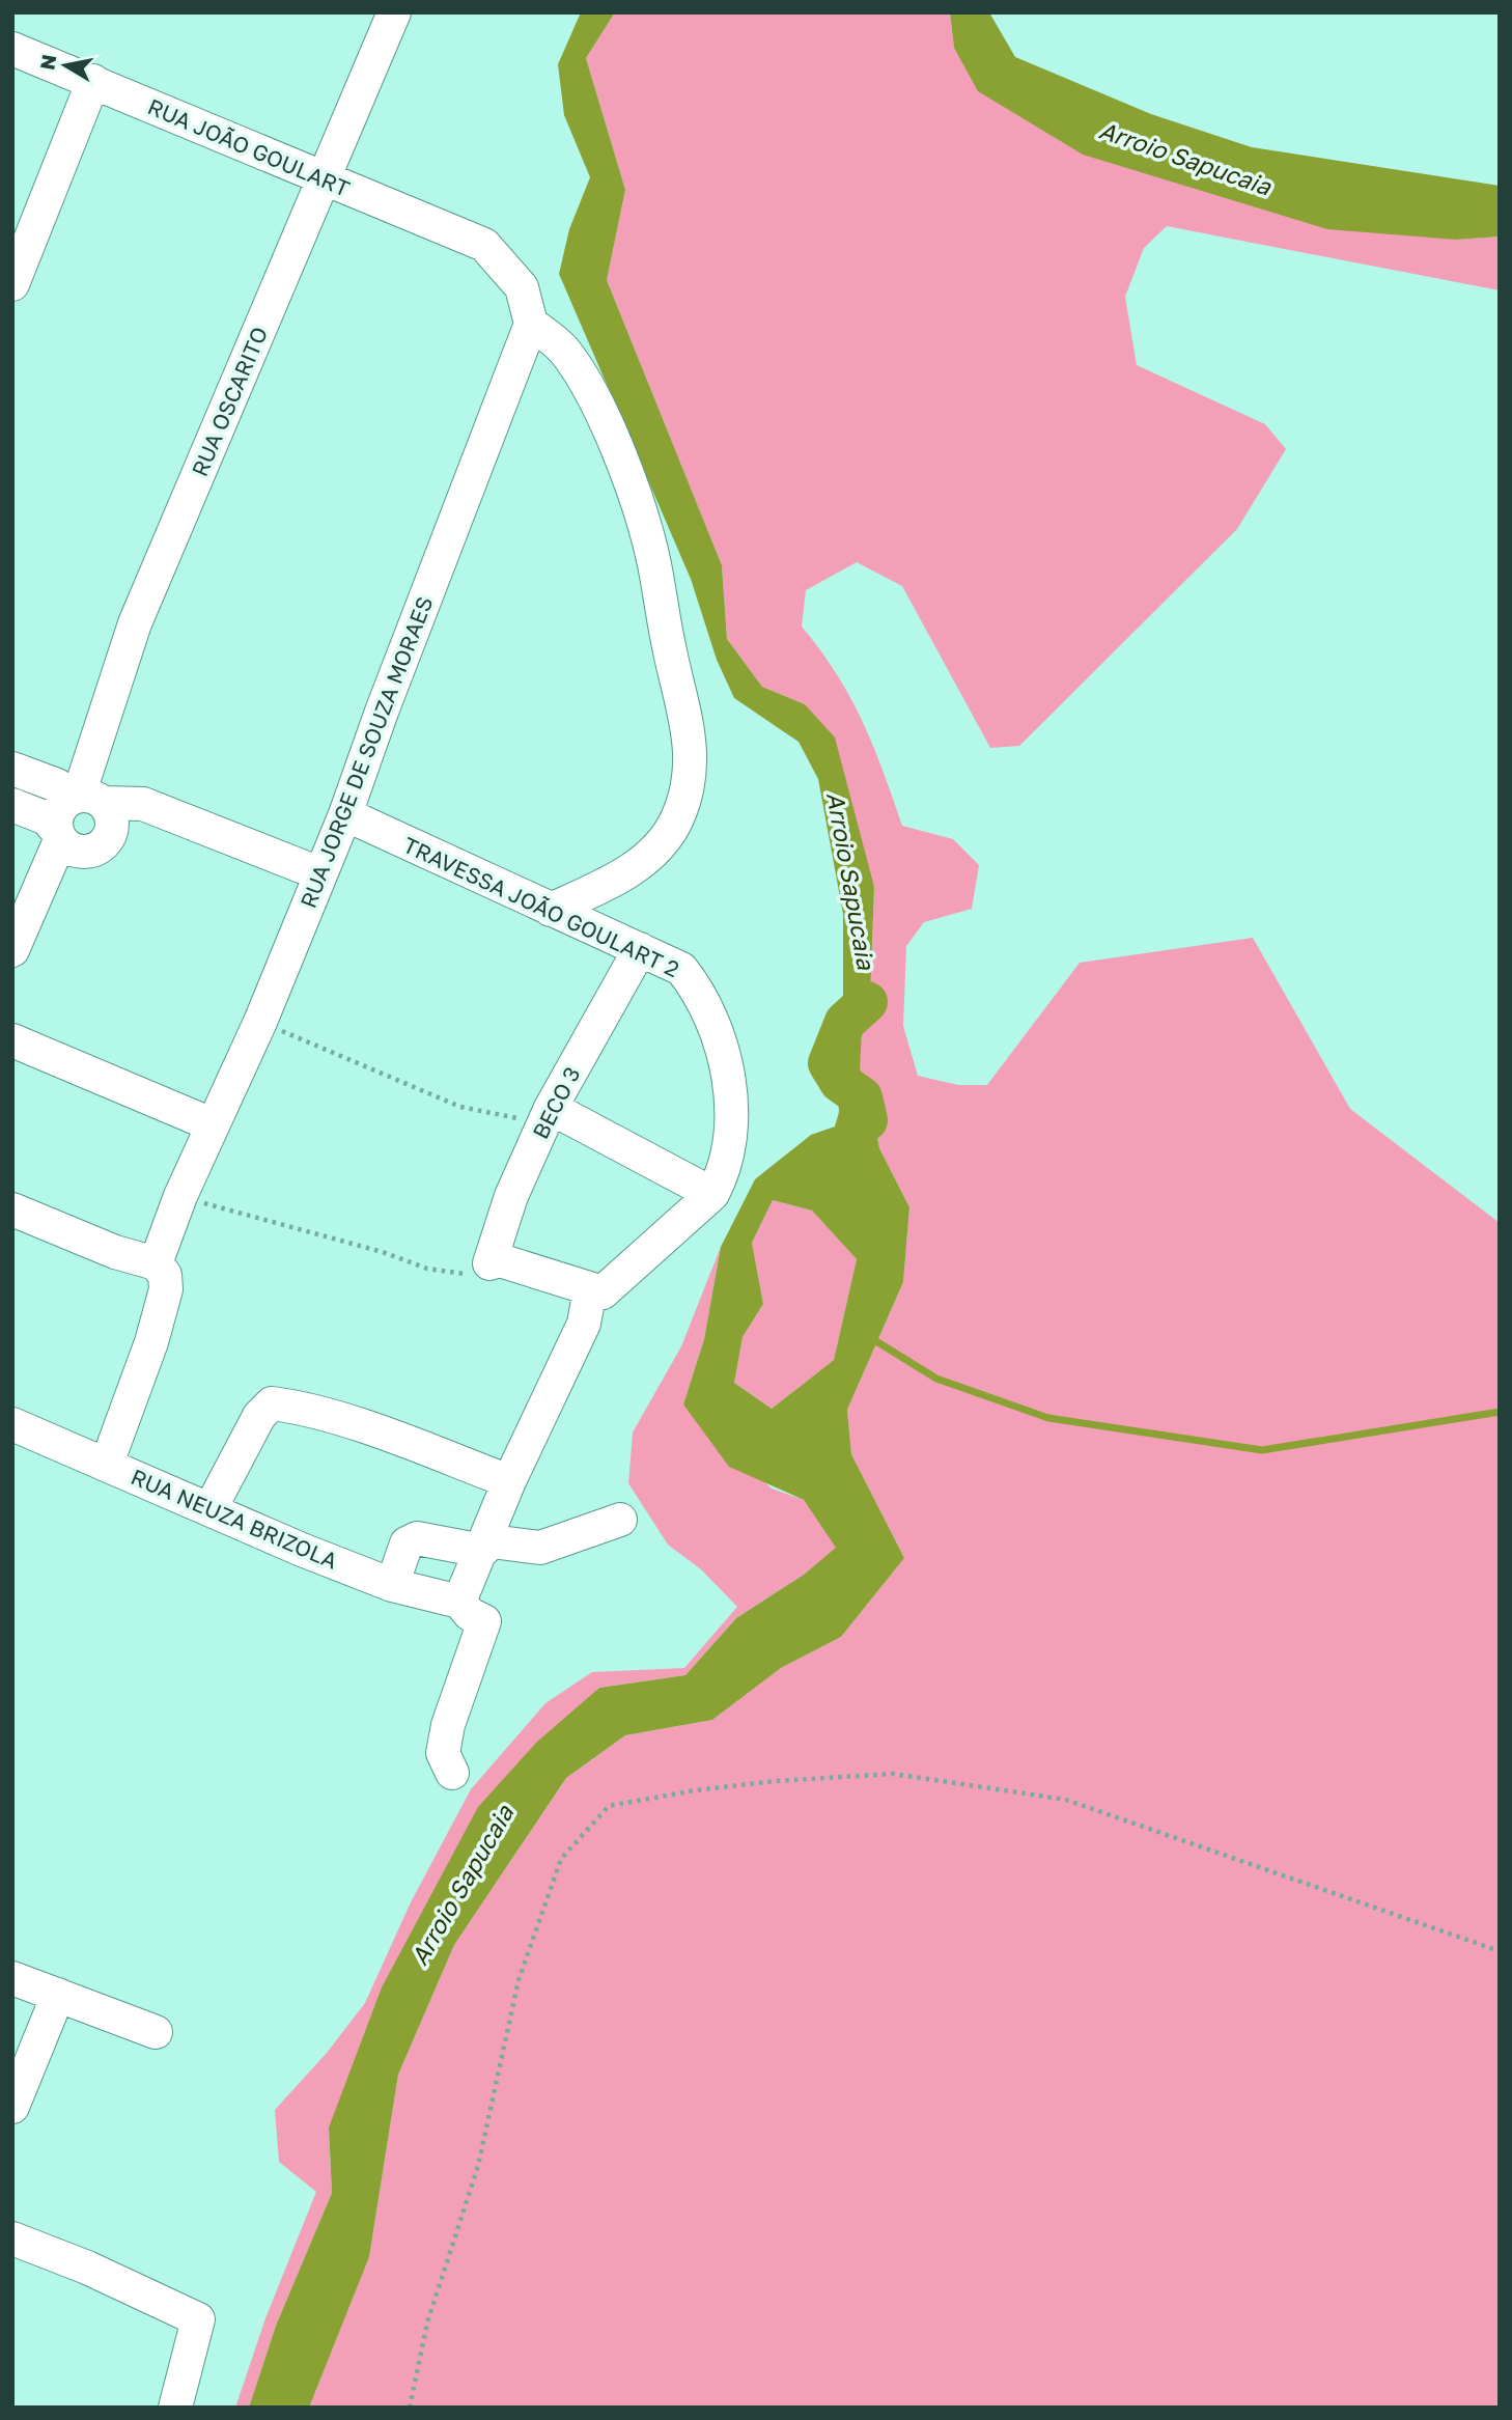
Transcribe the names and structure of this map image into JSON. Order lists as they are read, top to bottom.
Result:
{
  "streets": {
    "street": [
      "RUA JOÃO GOULART",
      "RUA OSCARITO",
      "RUA JORGE DE SOUZA MORAES",
      "TRAVESSA JOÃO GOULART 2",
      "BECO 3",
      "RUA NEUZA BRIZOLA"
    ]
  },
  "crossings": [
    ["RUA JOÃO GOULART", "RUA OSCARITO"],
    ["RUA JOÃO GOULART", "RUA JORGE DE SOUZA MORAES"],
    ["RUA JORGE DE SOUZA MORAES", "TRAVESSA JOÃO GOULART 2"],
    ["TRAVESSA JOÃO GOULART 2", "BECO 3"]
  ],
  "water": ["Arroio Sapucaia"],
  "north": "left"
}
